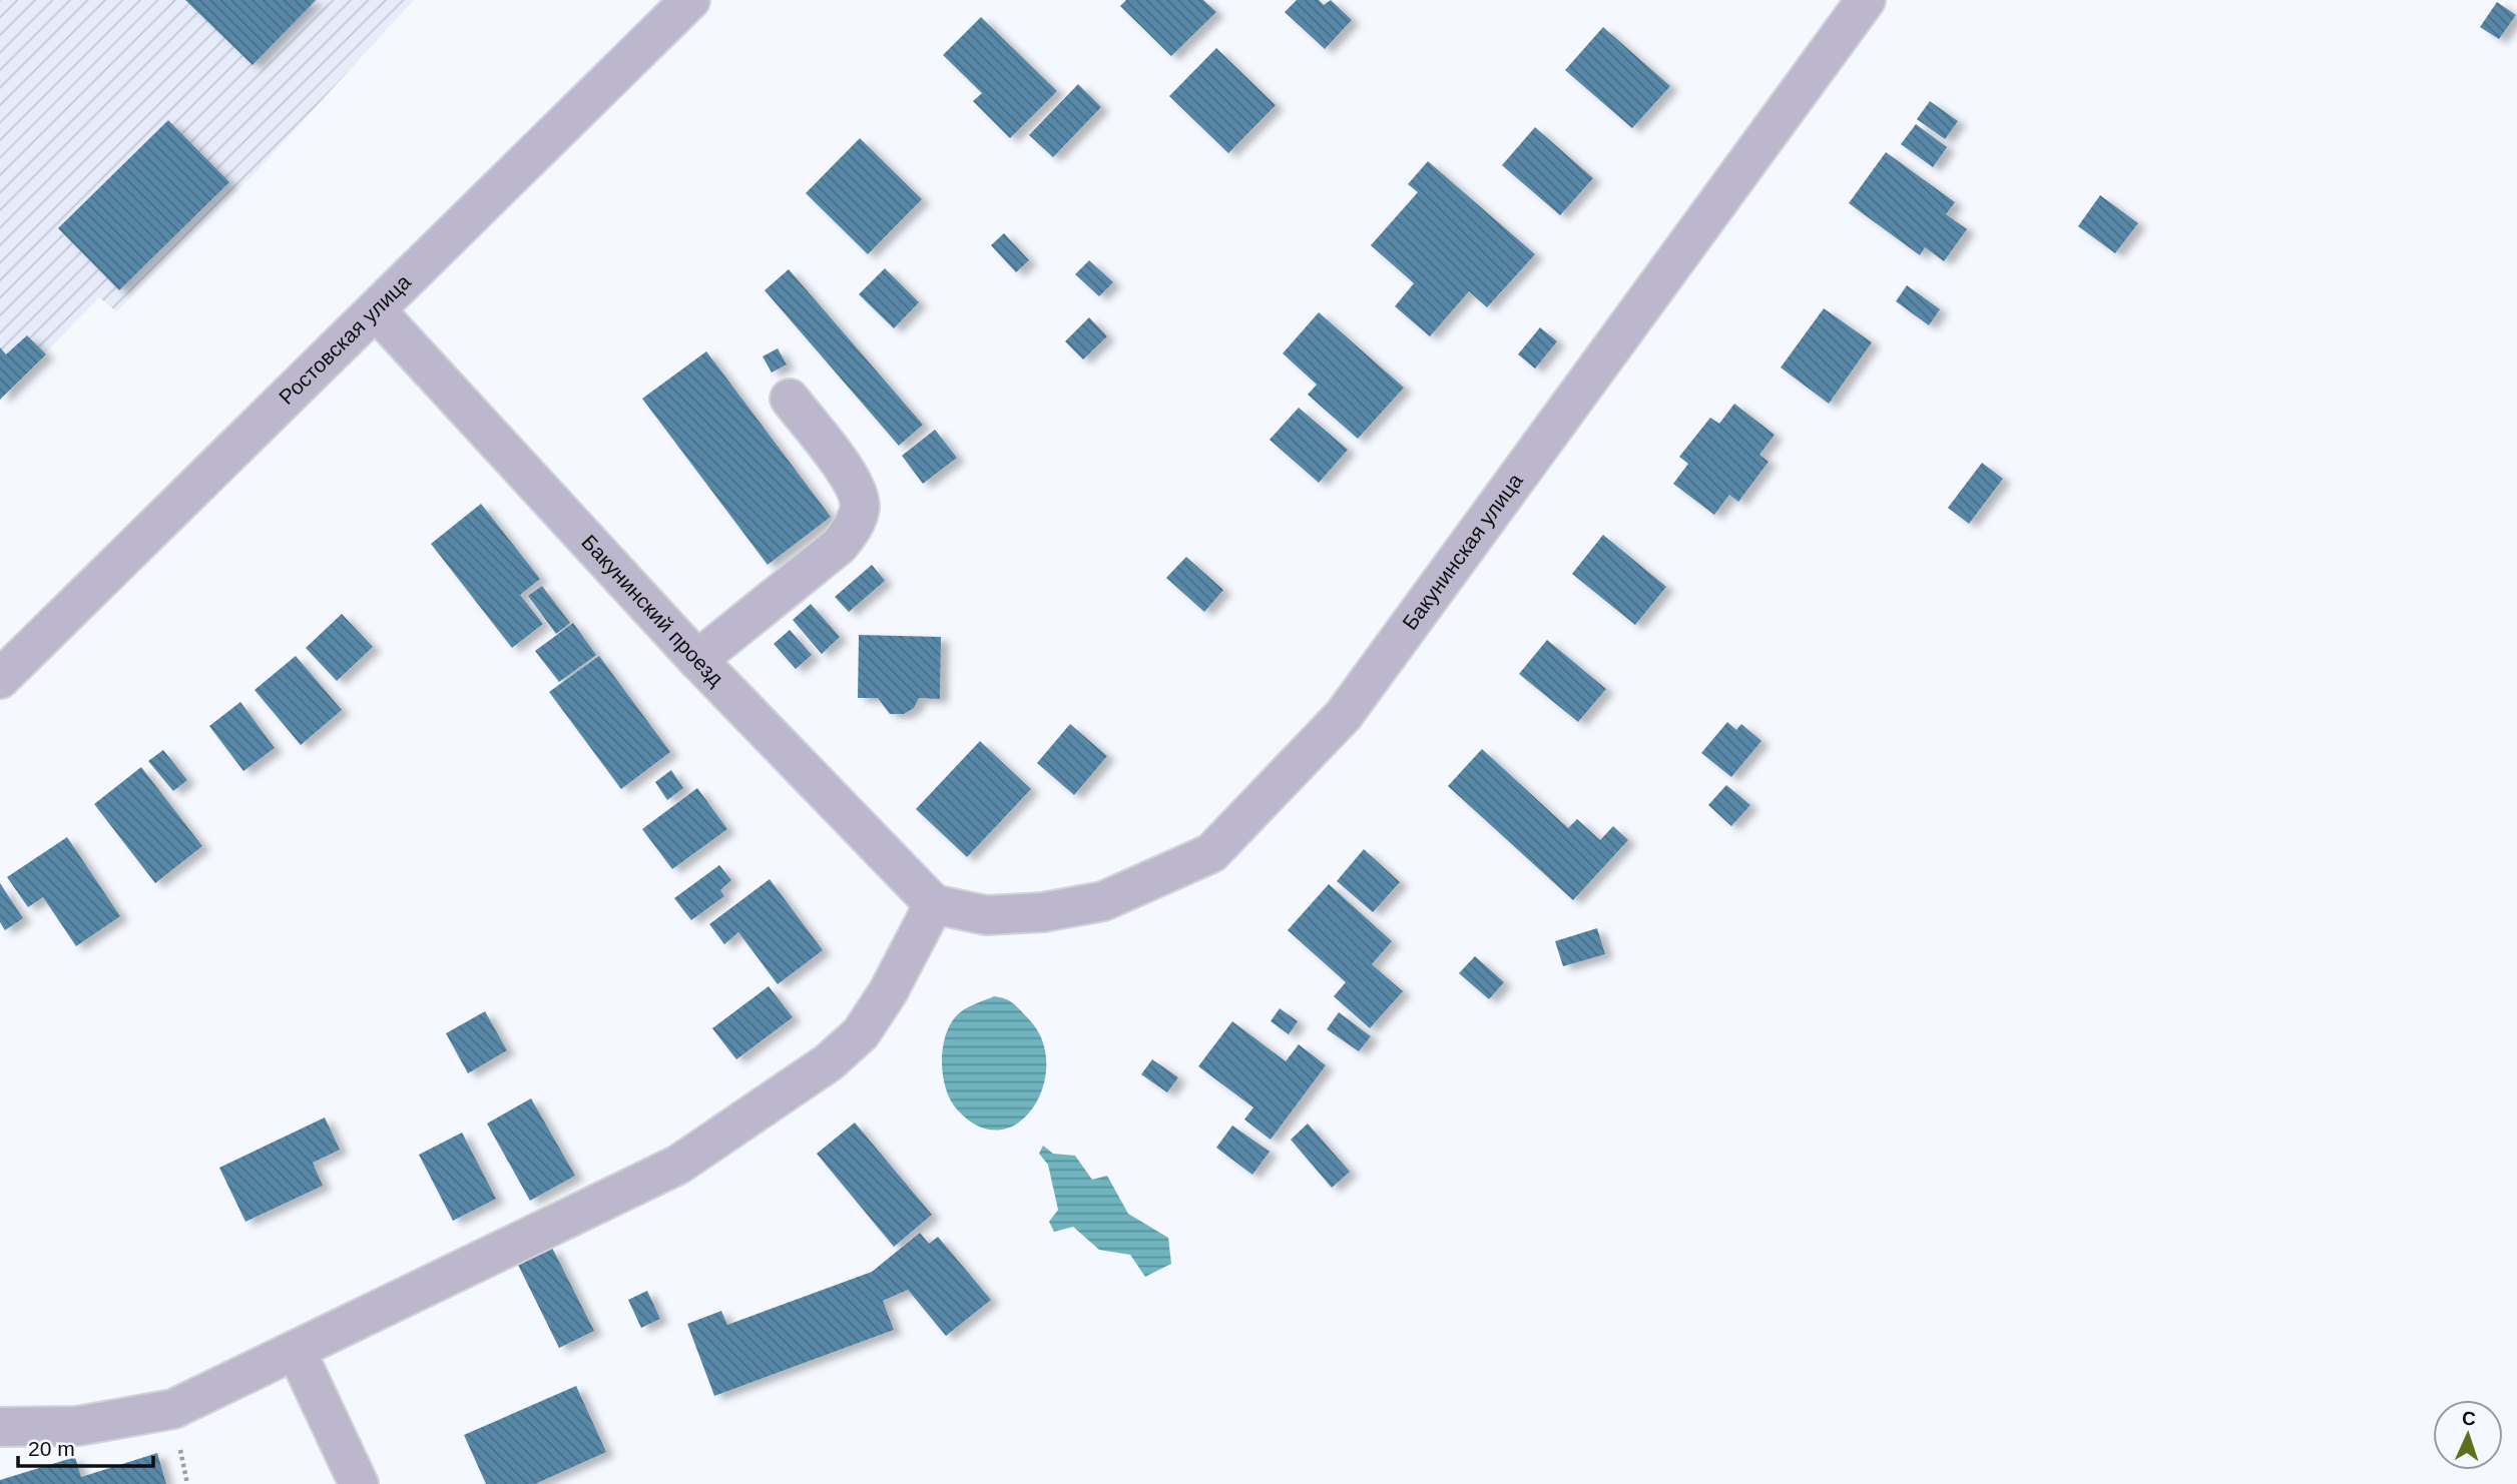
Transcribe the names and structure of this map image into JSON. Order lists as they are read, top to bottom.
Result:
{
  "streets": {
    "street": ["Ростовская улица", "Бакунинская улица", "Бакунинский проезд"]
  },
  "crossings": [
    ["Ростовская улица", "Бакунинский проезд"],
    ["Бакунинская улица", "Бакунинский проезд"]
  ],
  "scale_bar": "20 m",
  "north": "top"
}
